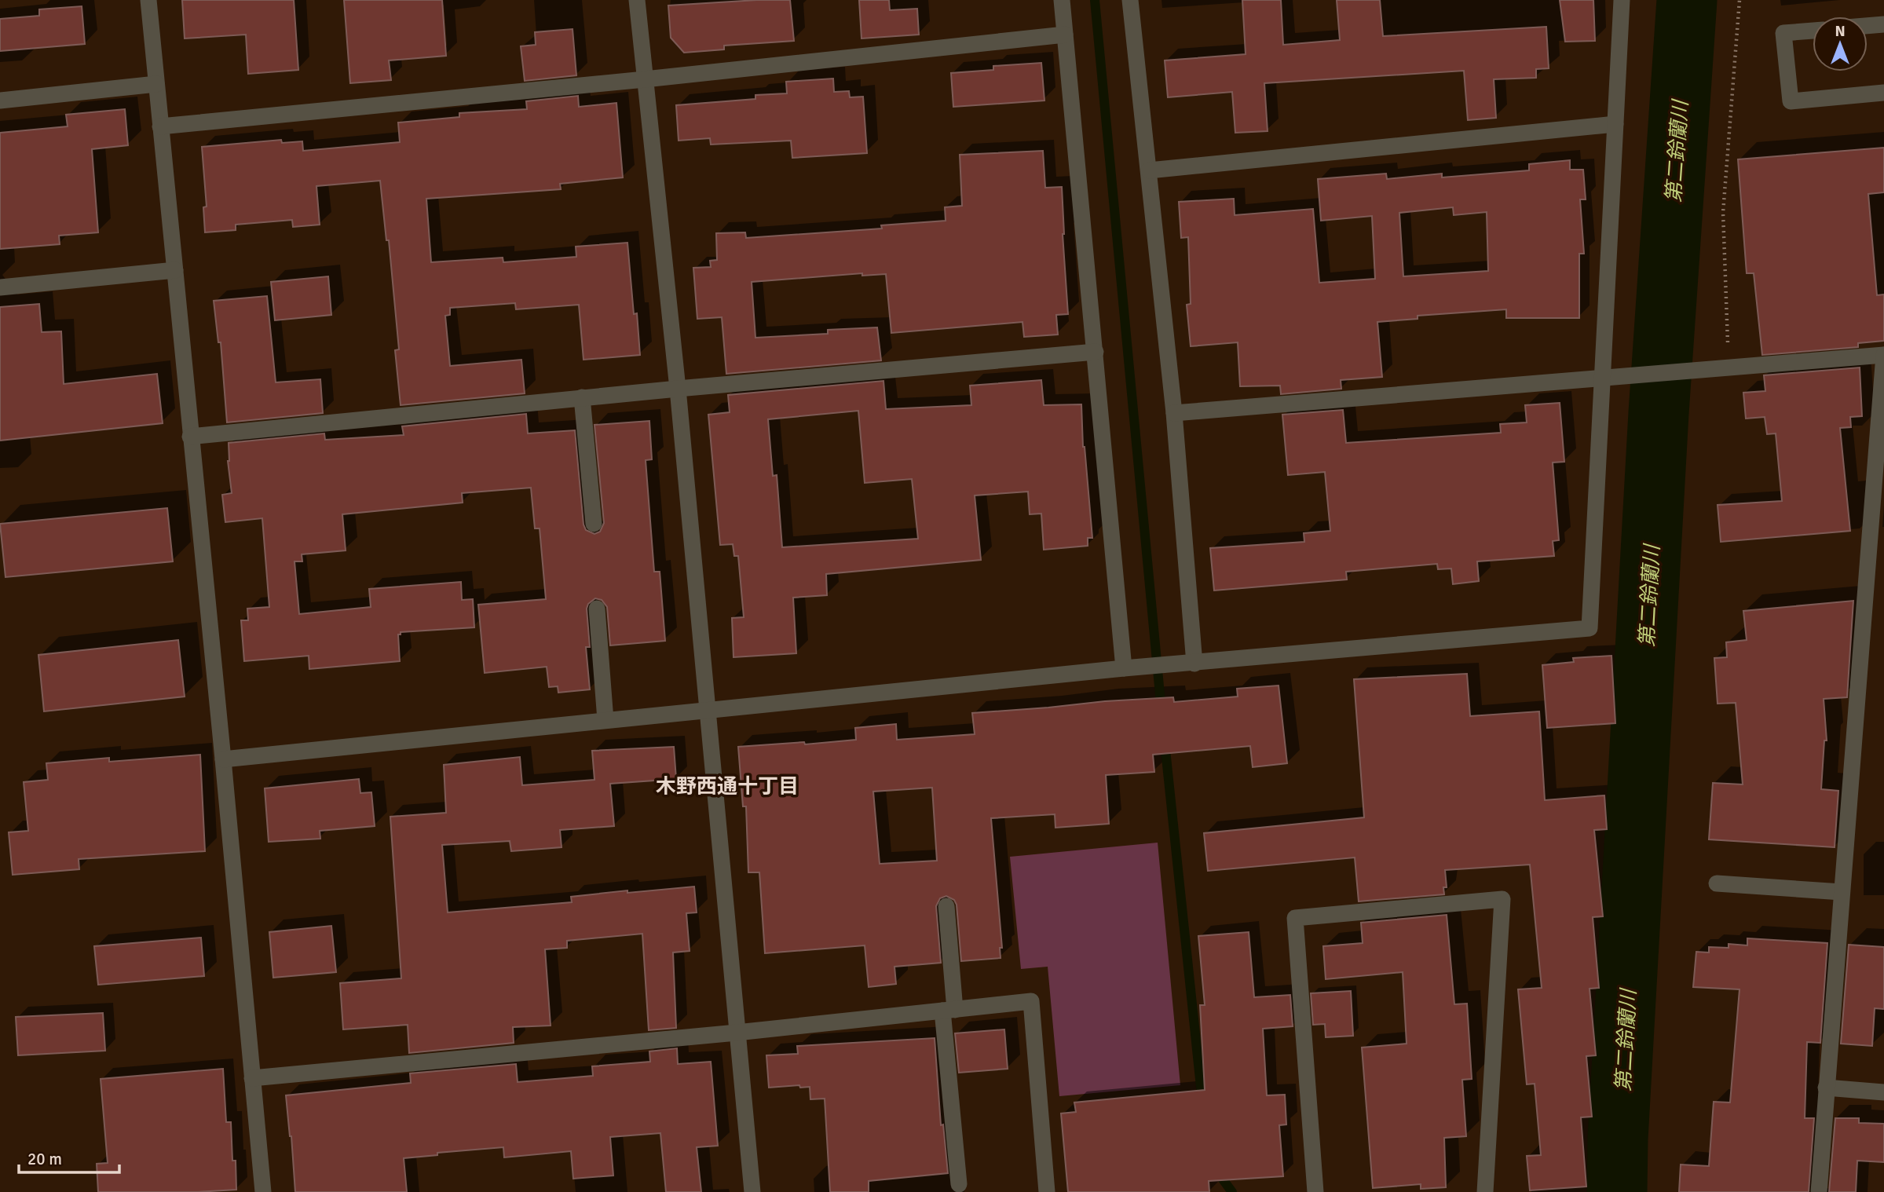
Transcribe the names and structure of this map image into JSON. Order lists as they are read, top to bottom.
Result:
{
  "districts": ["木野西通十丁目"],
  "water": ["第二鈴蘭川"],
  "scale_bar": "20 m",
  "north": "top"
}
